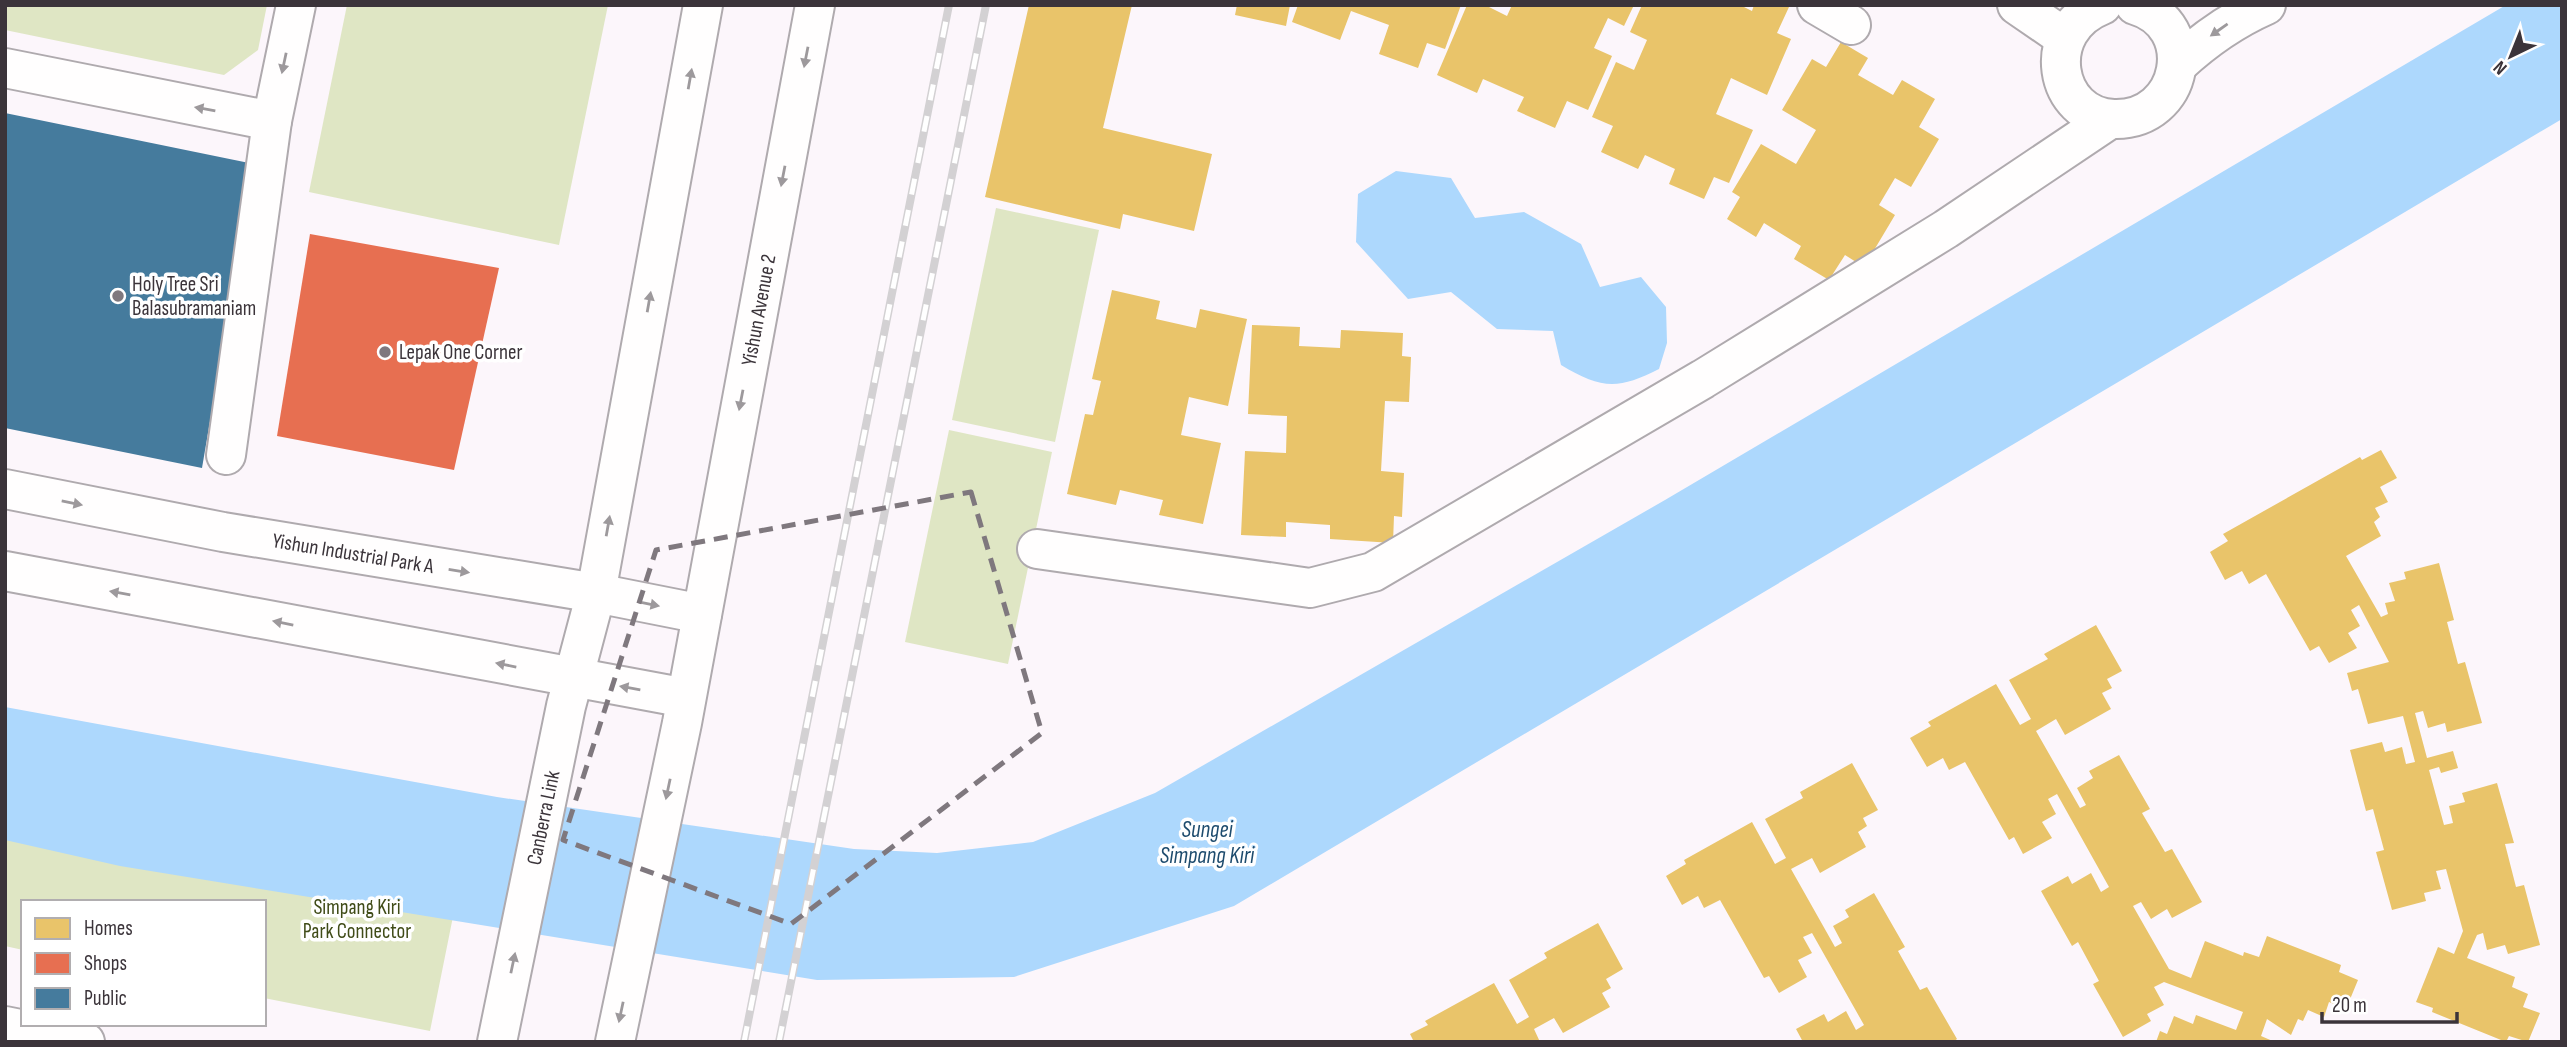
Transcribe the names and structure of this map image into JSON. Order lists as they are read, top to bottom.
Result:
{
  "streets": {
    "main road": ["Yishun Avenue 2", "Yishun Industrial Park A", "Canberra Link"]
  },
  "crossings": [
    ["Yishun Avenue 2", "Yishun Industrial Park A"],
    ["Yishun Industrial Park A", "Canberra Link"]
  ],
  "water": ["Sungei Simpang Kiri"],
  "parks": ["Simpang Kiri Park Connector"],
  "places": ["Holy Tree Sri Balasubramaniam", "Lepak One Corner"],
  "legend": ["Homes", "Shops", "Public"],
  "scale_bar": "20 m",
  "north": "bottom left"
}
